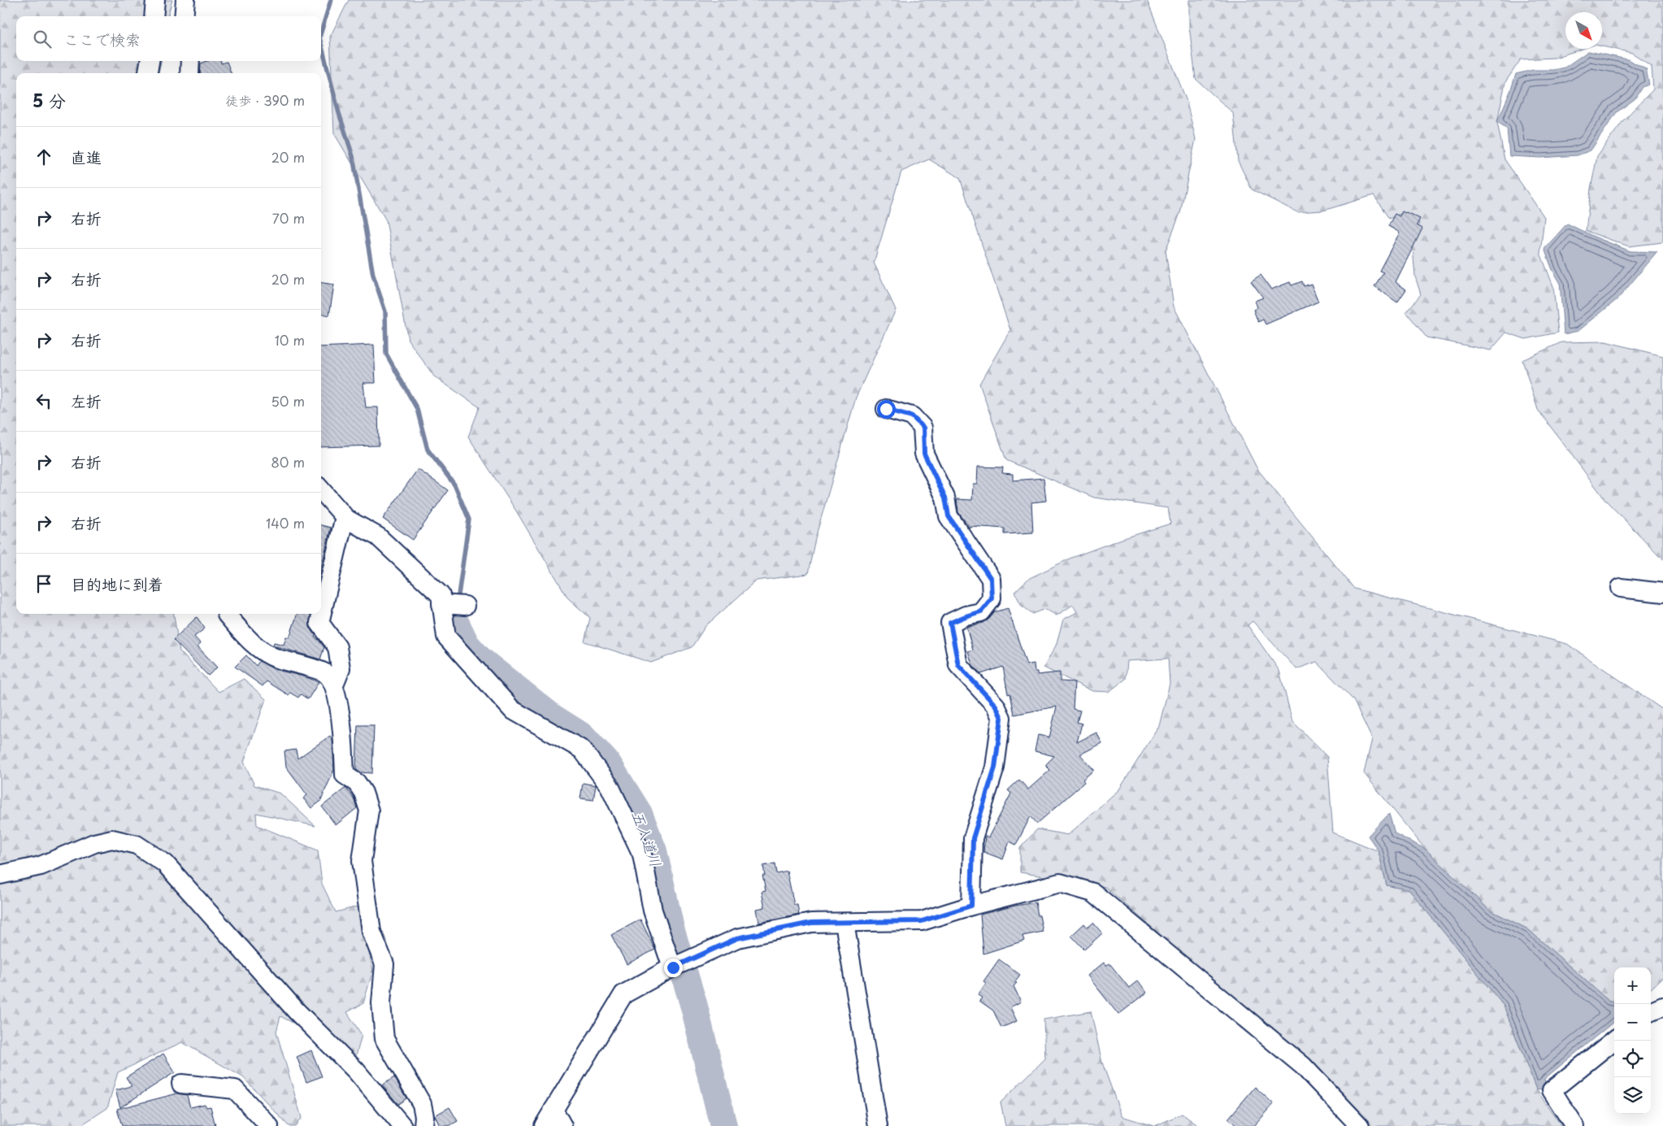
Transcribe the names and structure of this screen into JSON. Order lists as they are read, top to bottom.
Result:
{
  "water": ["五入道川"],
  "north": "bottom right",
  "page": {
    "search": "ここで検索",
    "heading": ["5 分", "徒歩 · 390 m"],
    "list": [
      ["直進", "20 m"],
      ["右折", "70 m"],
      ["右折", "20 m"],
      ["右折", "10 m"],
      ["左折", "50 m"],
      ["右折", "80 m"],
      ["右折", "140 m"],
      "目的地に到着"
    ],
    "map_buttons": ["+", "−"]
  }
}
